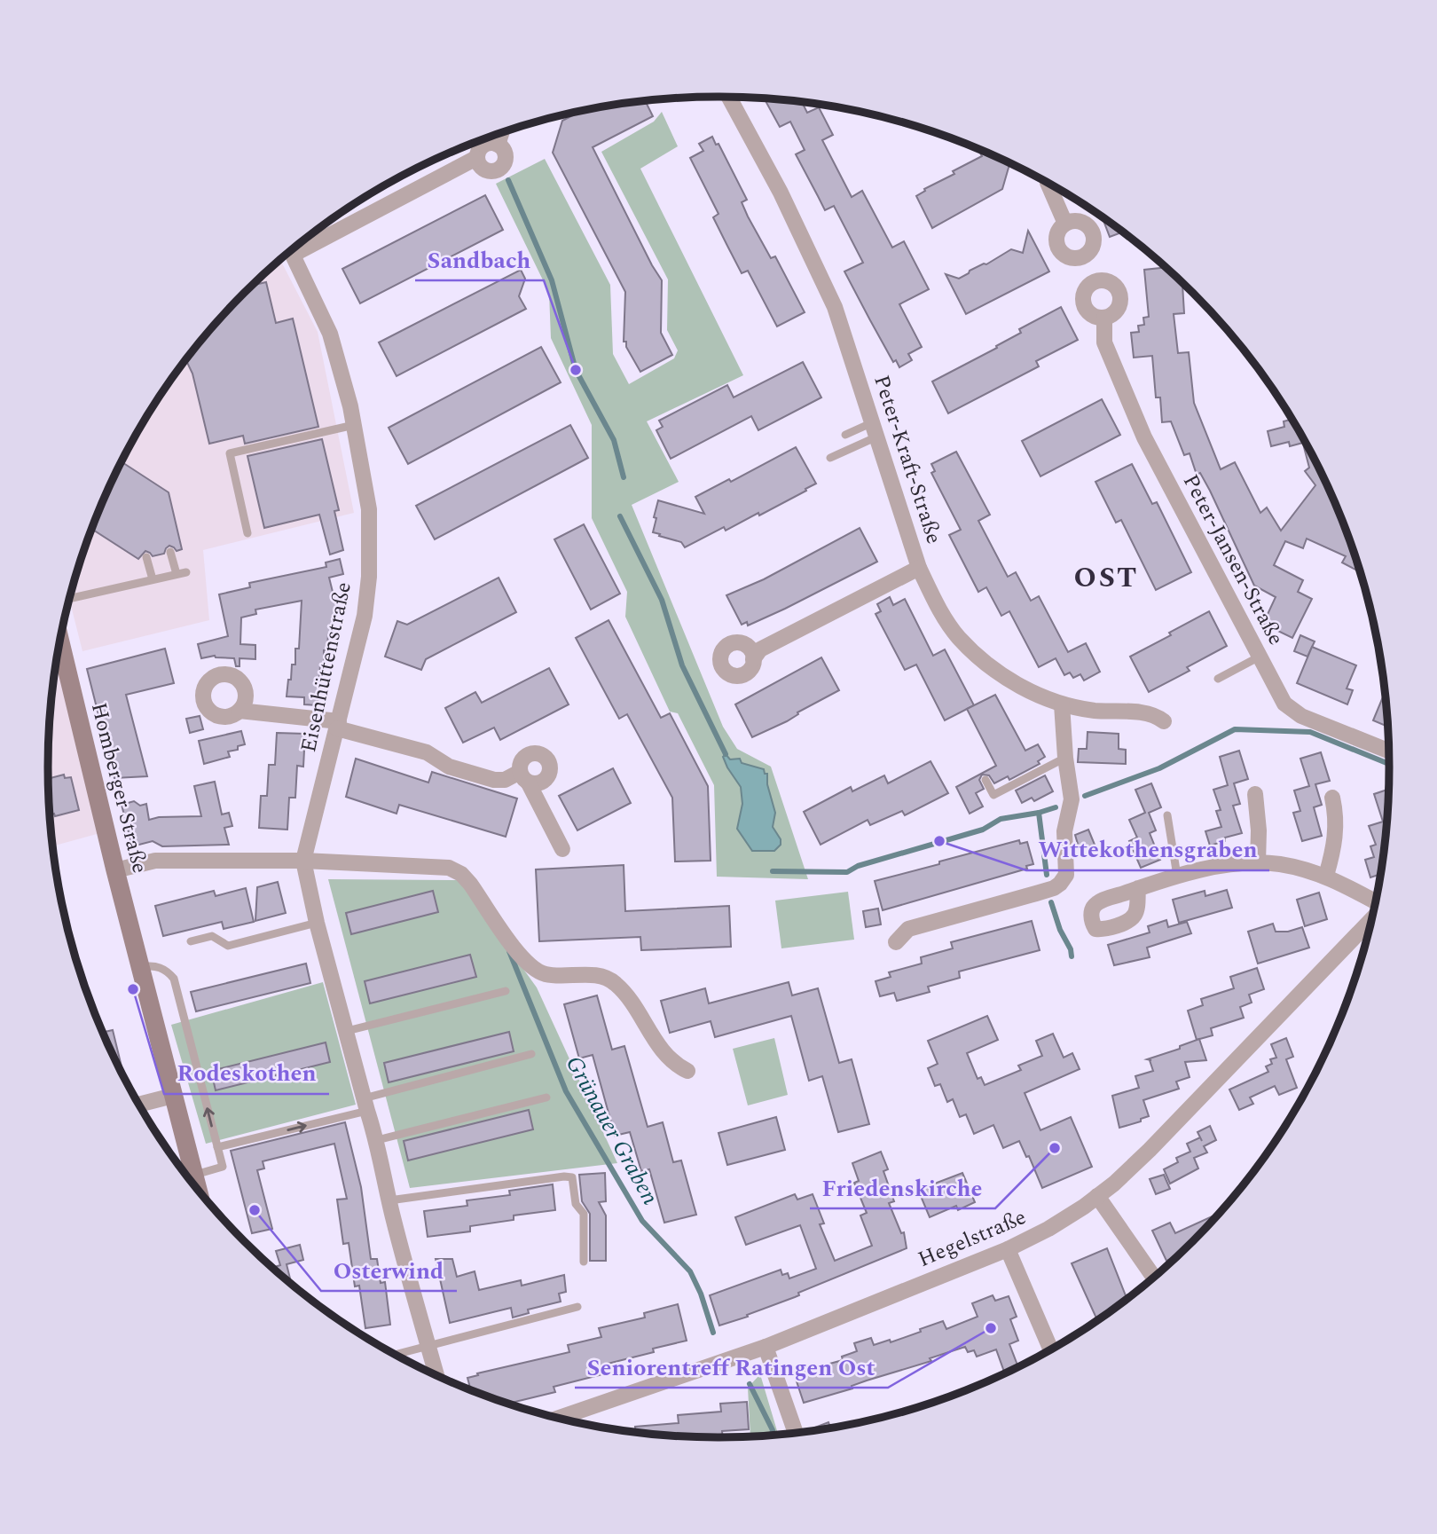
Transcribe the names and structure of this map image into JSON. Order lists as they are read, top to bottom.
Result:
{
  "streets": {
    "main road": ["Homberger Straße"],
    "street": [
      "Peter-Kraft-Straße",
      "Peter-Jansen-Straße",
      "Eisenhüttenstraße",
      "Hegelstraße"
    ]
  },
  "districts": ["OST"],
  "water": ["Grünauer Graben"],
  "places": [
    "Sandbach",
    "Wittekothensgraben",
    "Rodeskothen",
    "Friedenskirche",
    "Osterwind",
    "Seniorentreff Ratingen Ost"
  ]
}
